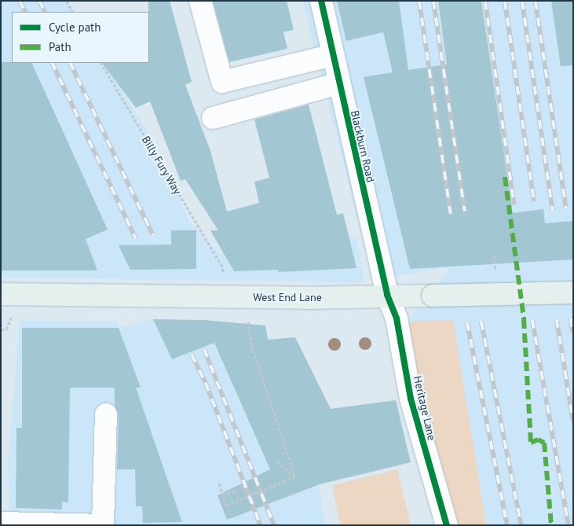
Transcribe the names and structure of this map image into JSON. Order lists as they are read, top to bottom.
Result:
{
  "streets": {
    "main road": ["West End Lane"],
    "street": ["Blackburn Road", "Heritage Lane"],
    "path": ["Billy Fury Way"]
  },
  "crossings": [
    ["Blackburn Road", "West End Lane"],
    ["Blackburn Road", "Heritage Lane"],
    ["West End Lane", "Heritage Lane"]
  ],
  "legend": ["Cycle path", "Path"]
}
